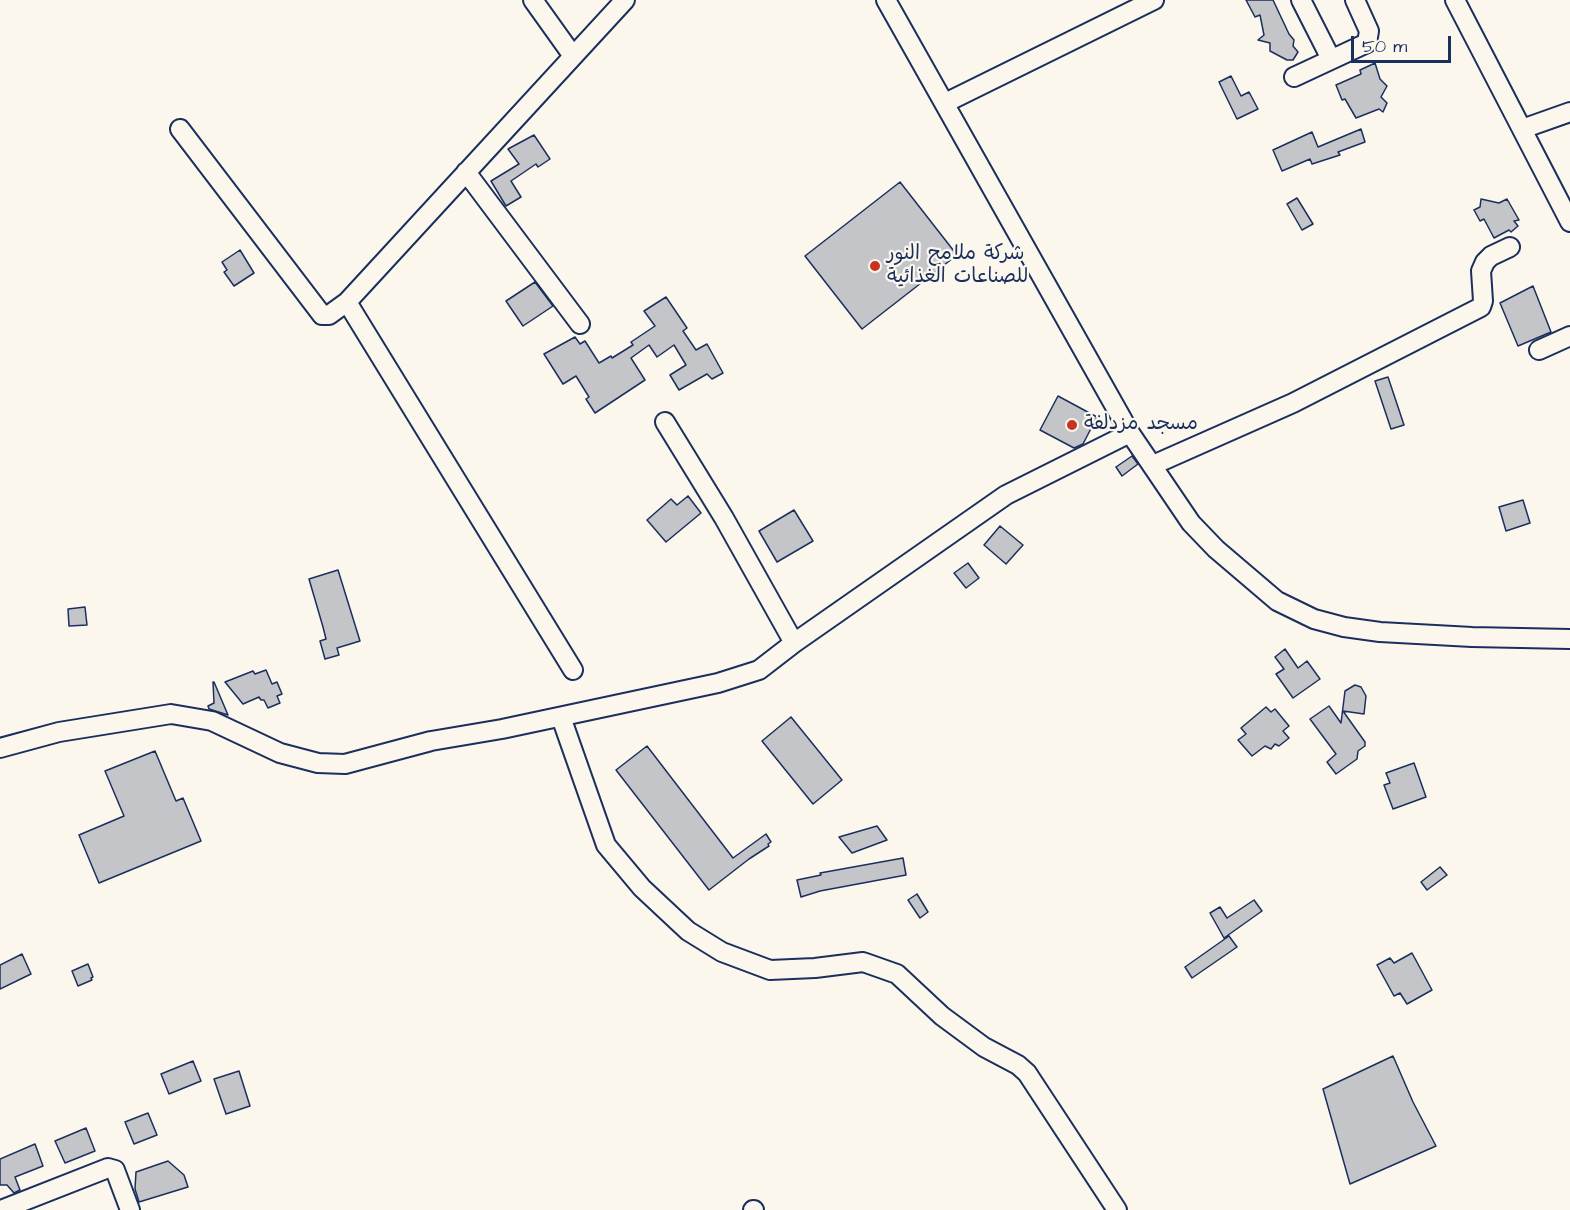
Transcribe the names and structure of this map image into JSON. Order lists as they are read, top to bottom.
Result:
{
  "places": ["شركة ملامح النور للصناعات الغذائية", "مسجد مزدلفة"],
  "scale_bar": "50 m"
}
